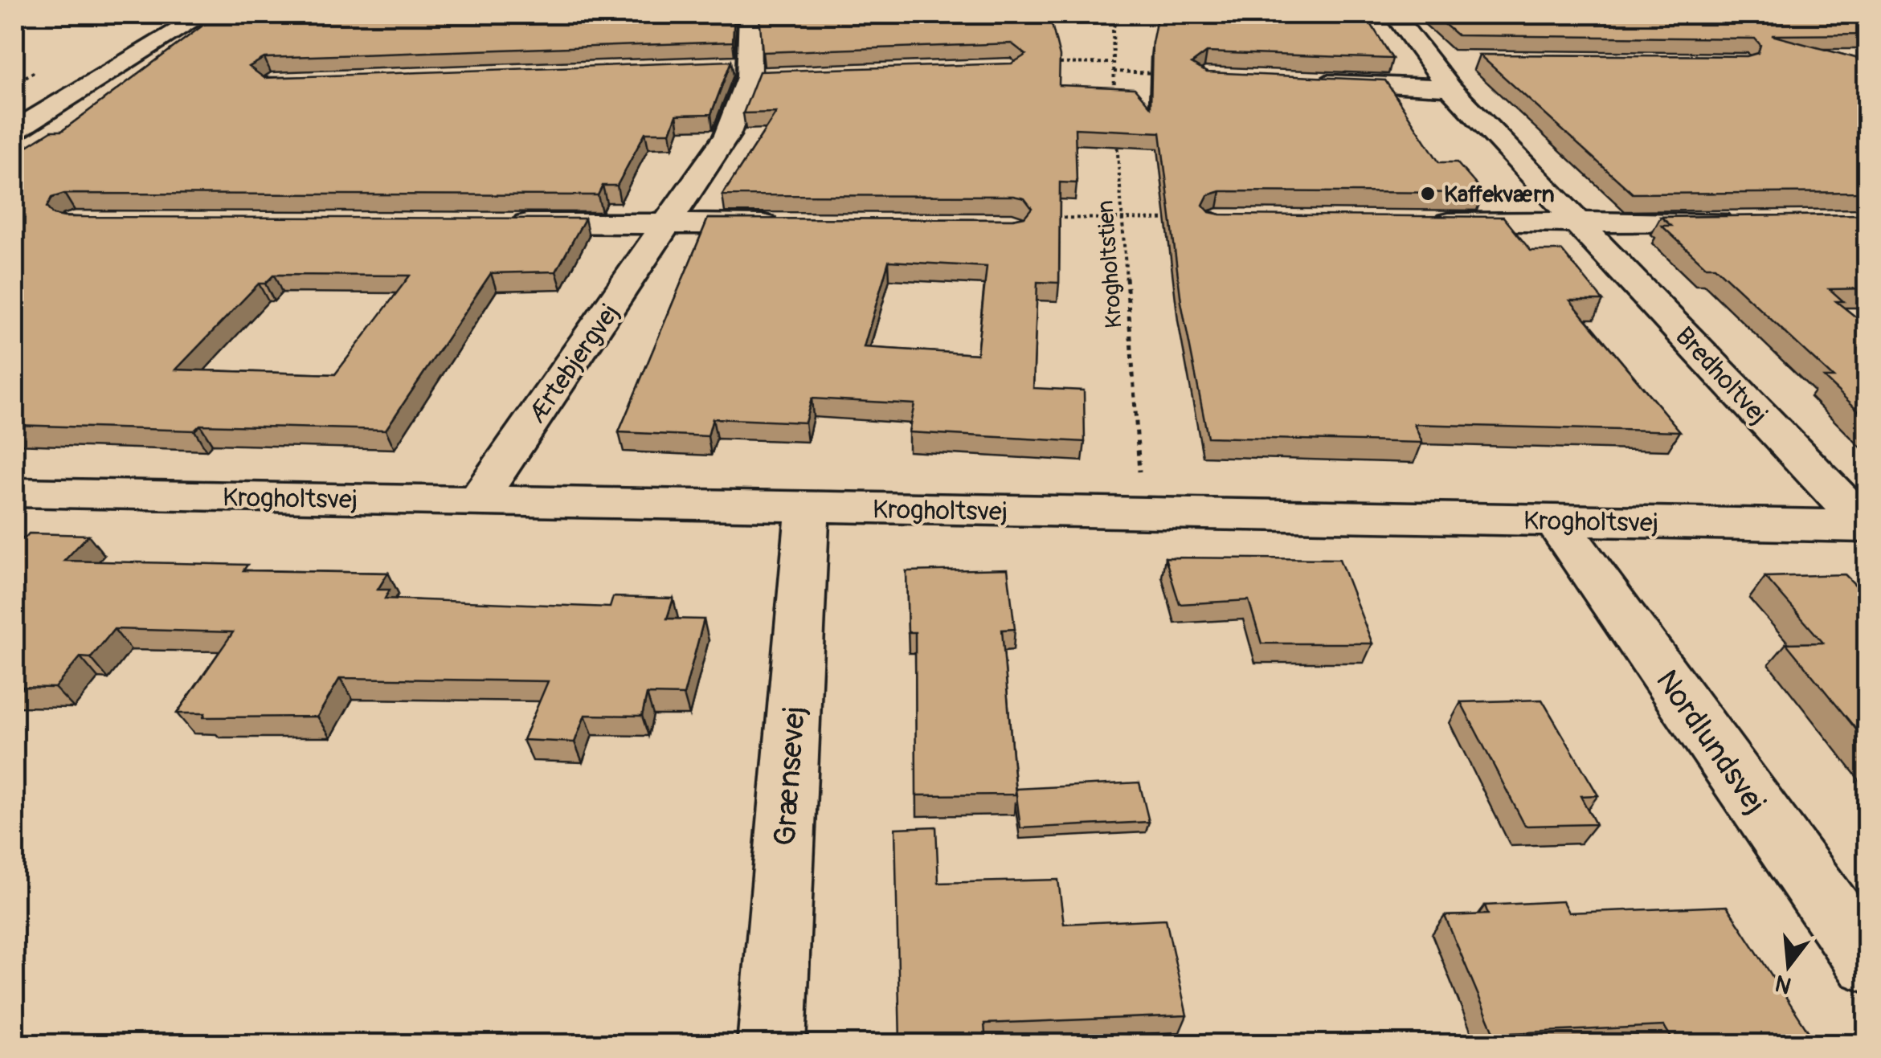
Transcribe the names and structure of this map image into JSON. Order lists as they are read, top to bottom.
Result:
{
  "streets": {
    "street": [
      "Ærtebjergvej",
      "Bredholtvej",
      "Krogholtsvej",
      "Nordlundsvej",
      "Grænsevej"
    ],
    "path": ["Krogholtstien"]
  },
  "crossings": [
    ["Krogholtstien", "Krogholtsvej"],
    ["Ærtebjergvej", "Krogholtsvej"],
    ["Bredholtvej", "Krogholtsvej"],
    ["Krogholtsvej", "Nordlundsvej"],
    ["Krogholtsvej", "Grænsevej"]
  ],
  "places": ["Kaffekværn"],
  "north": "bottom"
}
